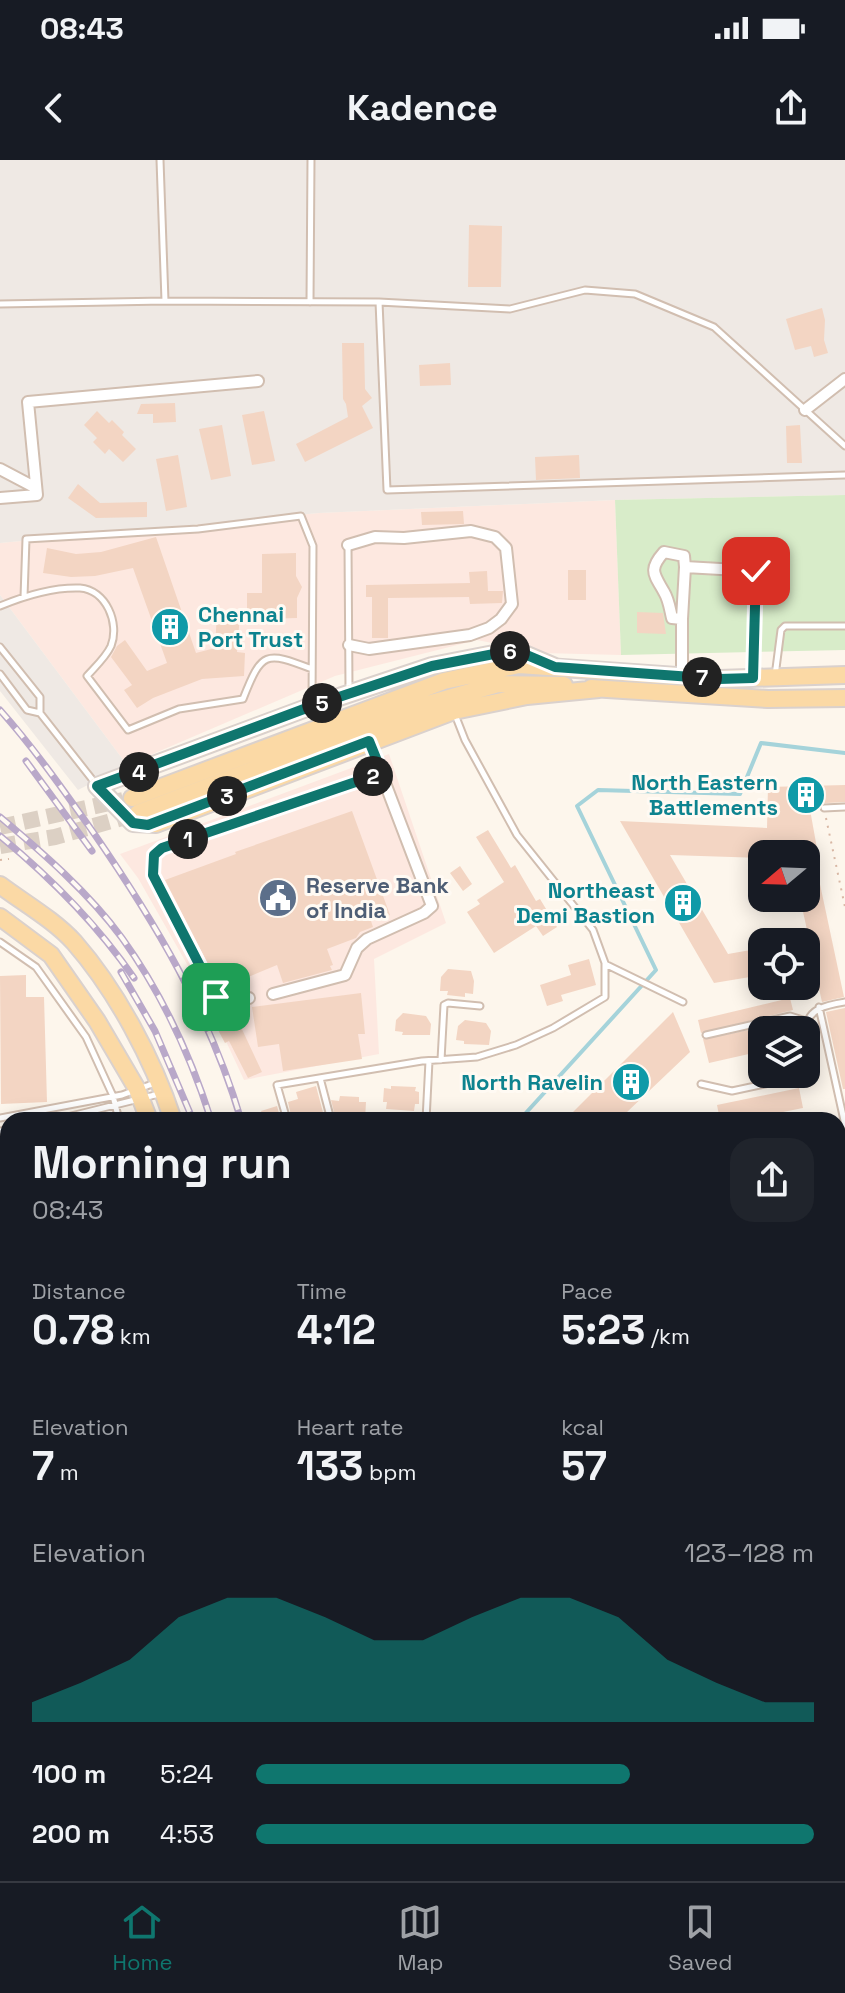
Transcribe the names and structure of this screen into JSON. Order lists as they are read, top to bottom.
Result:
{
  "places": {
    "building": [
      "Chennai Port Trust",
      "North Eastern Battlements",
      "Northeast Demi Bastion",
      "North Ravelin"
    ],
    "public building": ["Reserve Bank of India"]
  },
  "north": "left",
  "page": {
    "status": "08:43",
    "header": "Kadence",
    "pins": [
      "6",
      "7",
      "5",
      "4",
      "2",
      "3",
      "1"
    ],
    "heading": ["Morning run", "08:43"],
    "stats": [
      ["Distance", "0.78 km"],
      ["Time", "4:12"],
      ["Pace", "5:23 /km"],
      ["Elevation", "7 m"],
      ["Heart rate", "133 bpm"],
      ["kcal", "57"]
    ],
    "chart": ["Elevation", "123–128 m"],
    "list": [
      {
        "name": "100 m",
        "note": "5:24"
      },
      {
        "name": "200 m",
        "note": "4:53"
      }
    ],
    "tabs": ["Home", "Map", "Saved"]
  }
}
